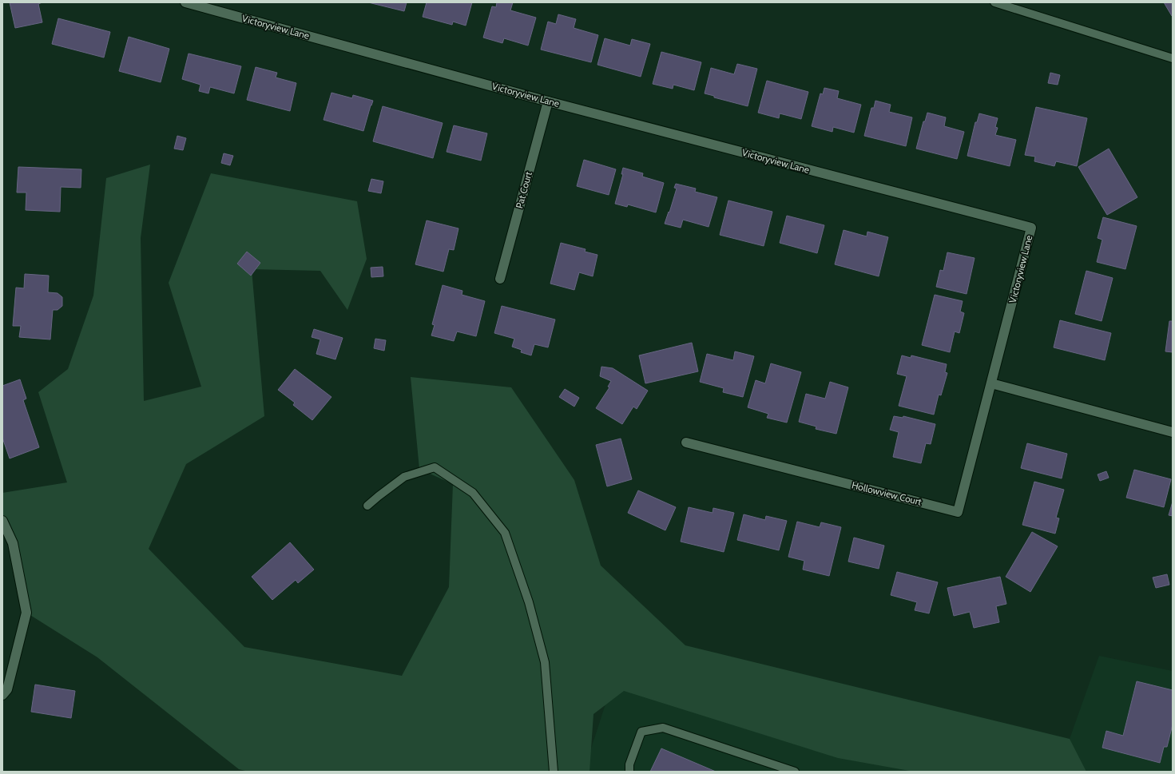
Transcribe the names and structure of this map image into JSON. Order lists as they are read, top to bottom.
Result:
{
  "streets": {
    "street": ["Victoryview Lane", "Pat Court", "Hollowview Court"]
  },
  "crossings": [
    ["Victoryview Lane", "Pat Court"],
    ["Victoryview Lane", "Hollowview Court"]
  ]
}
